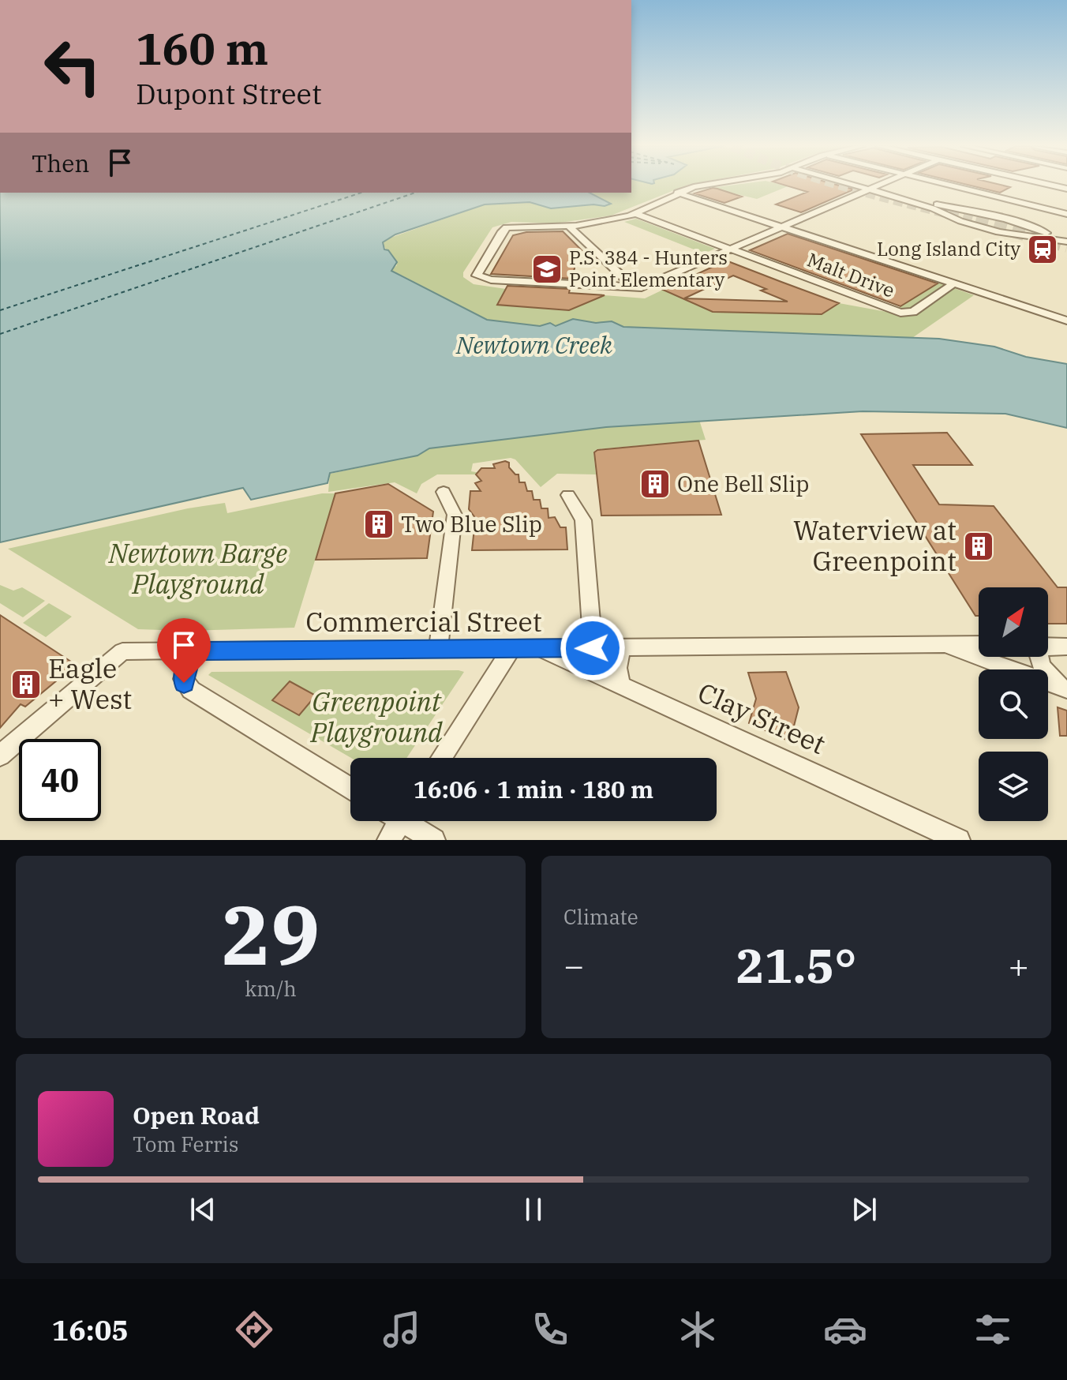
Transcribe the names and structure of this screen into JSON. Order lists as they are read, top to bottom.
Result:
{
  "streets": {
    "street": ["Malt Drive", "Commercial Street", "Clay Street"]
  },
  "crossings": [
    ["Commercial Street", "Clay Street"]
  ],
  "water": ["Newtown Creek"],
  "parks": ["Newtown Barge Playground", "Greenpoint Playground"],
  "places": {
    "station": ["Long Island City"],
    "school or university": ["P.S. 384 - Hunters Point Elementary"],
    "building": [
      "One Bell Slip",
      "Two Blue Slip",
      "Waterview at Greenpoint",
      "Eagle + West"
    ]
  },
  "north": "top right",
  "page": {
    "turn": ["160 m", "Dupont Street"],
    "then": "Then",
    "limit": "40",
    "trip": "16:06 · 1 min · 180 m",
    "tile": [
      ["29", "km/h"],
      "Climate"
    ],
    "heat": ["−", "21.5°", "+"],
    "song": ["Open Road", "Tom Ferris"],
    "tabs": "16:05"
  }
}
